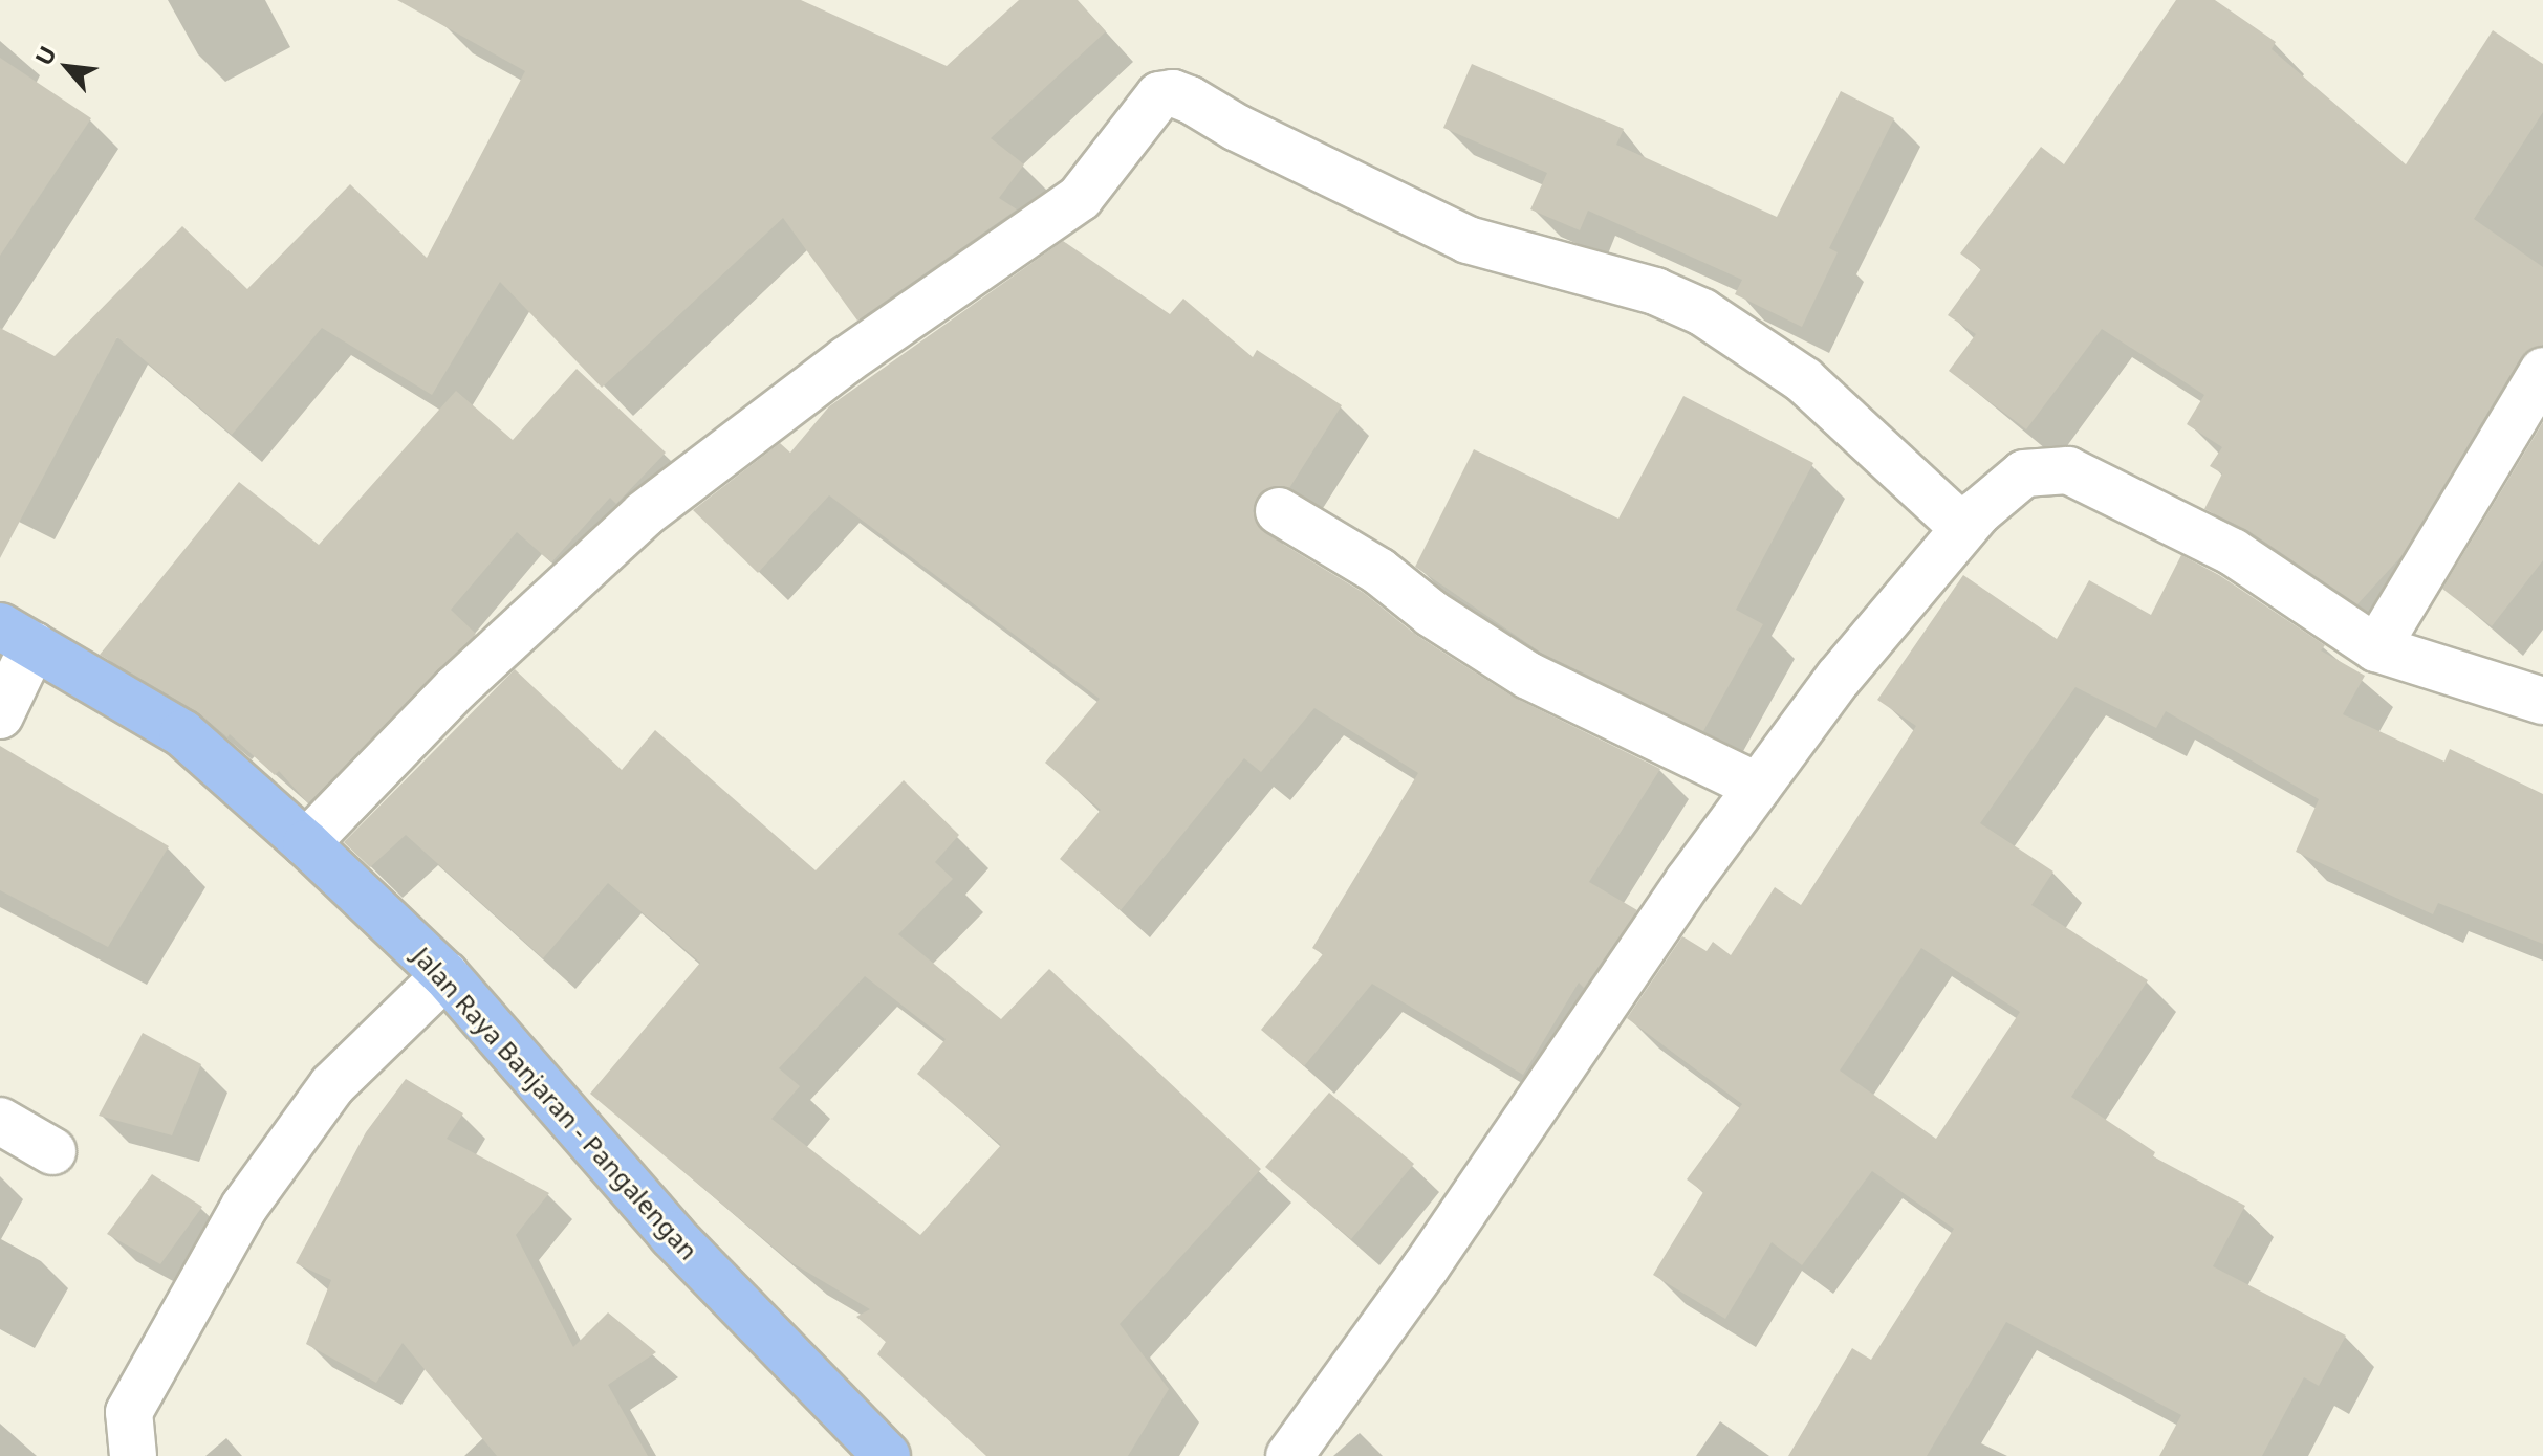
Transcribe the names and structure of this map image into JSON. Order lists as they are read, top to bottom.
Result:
{
  "streets": {
    "main road": ["Jalan Raya Banjaran - Pangalengan"]
  },
  "north": "top left"
}
